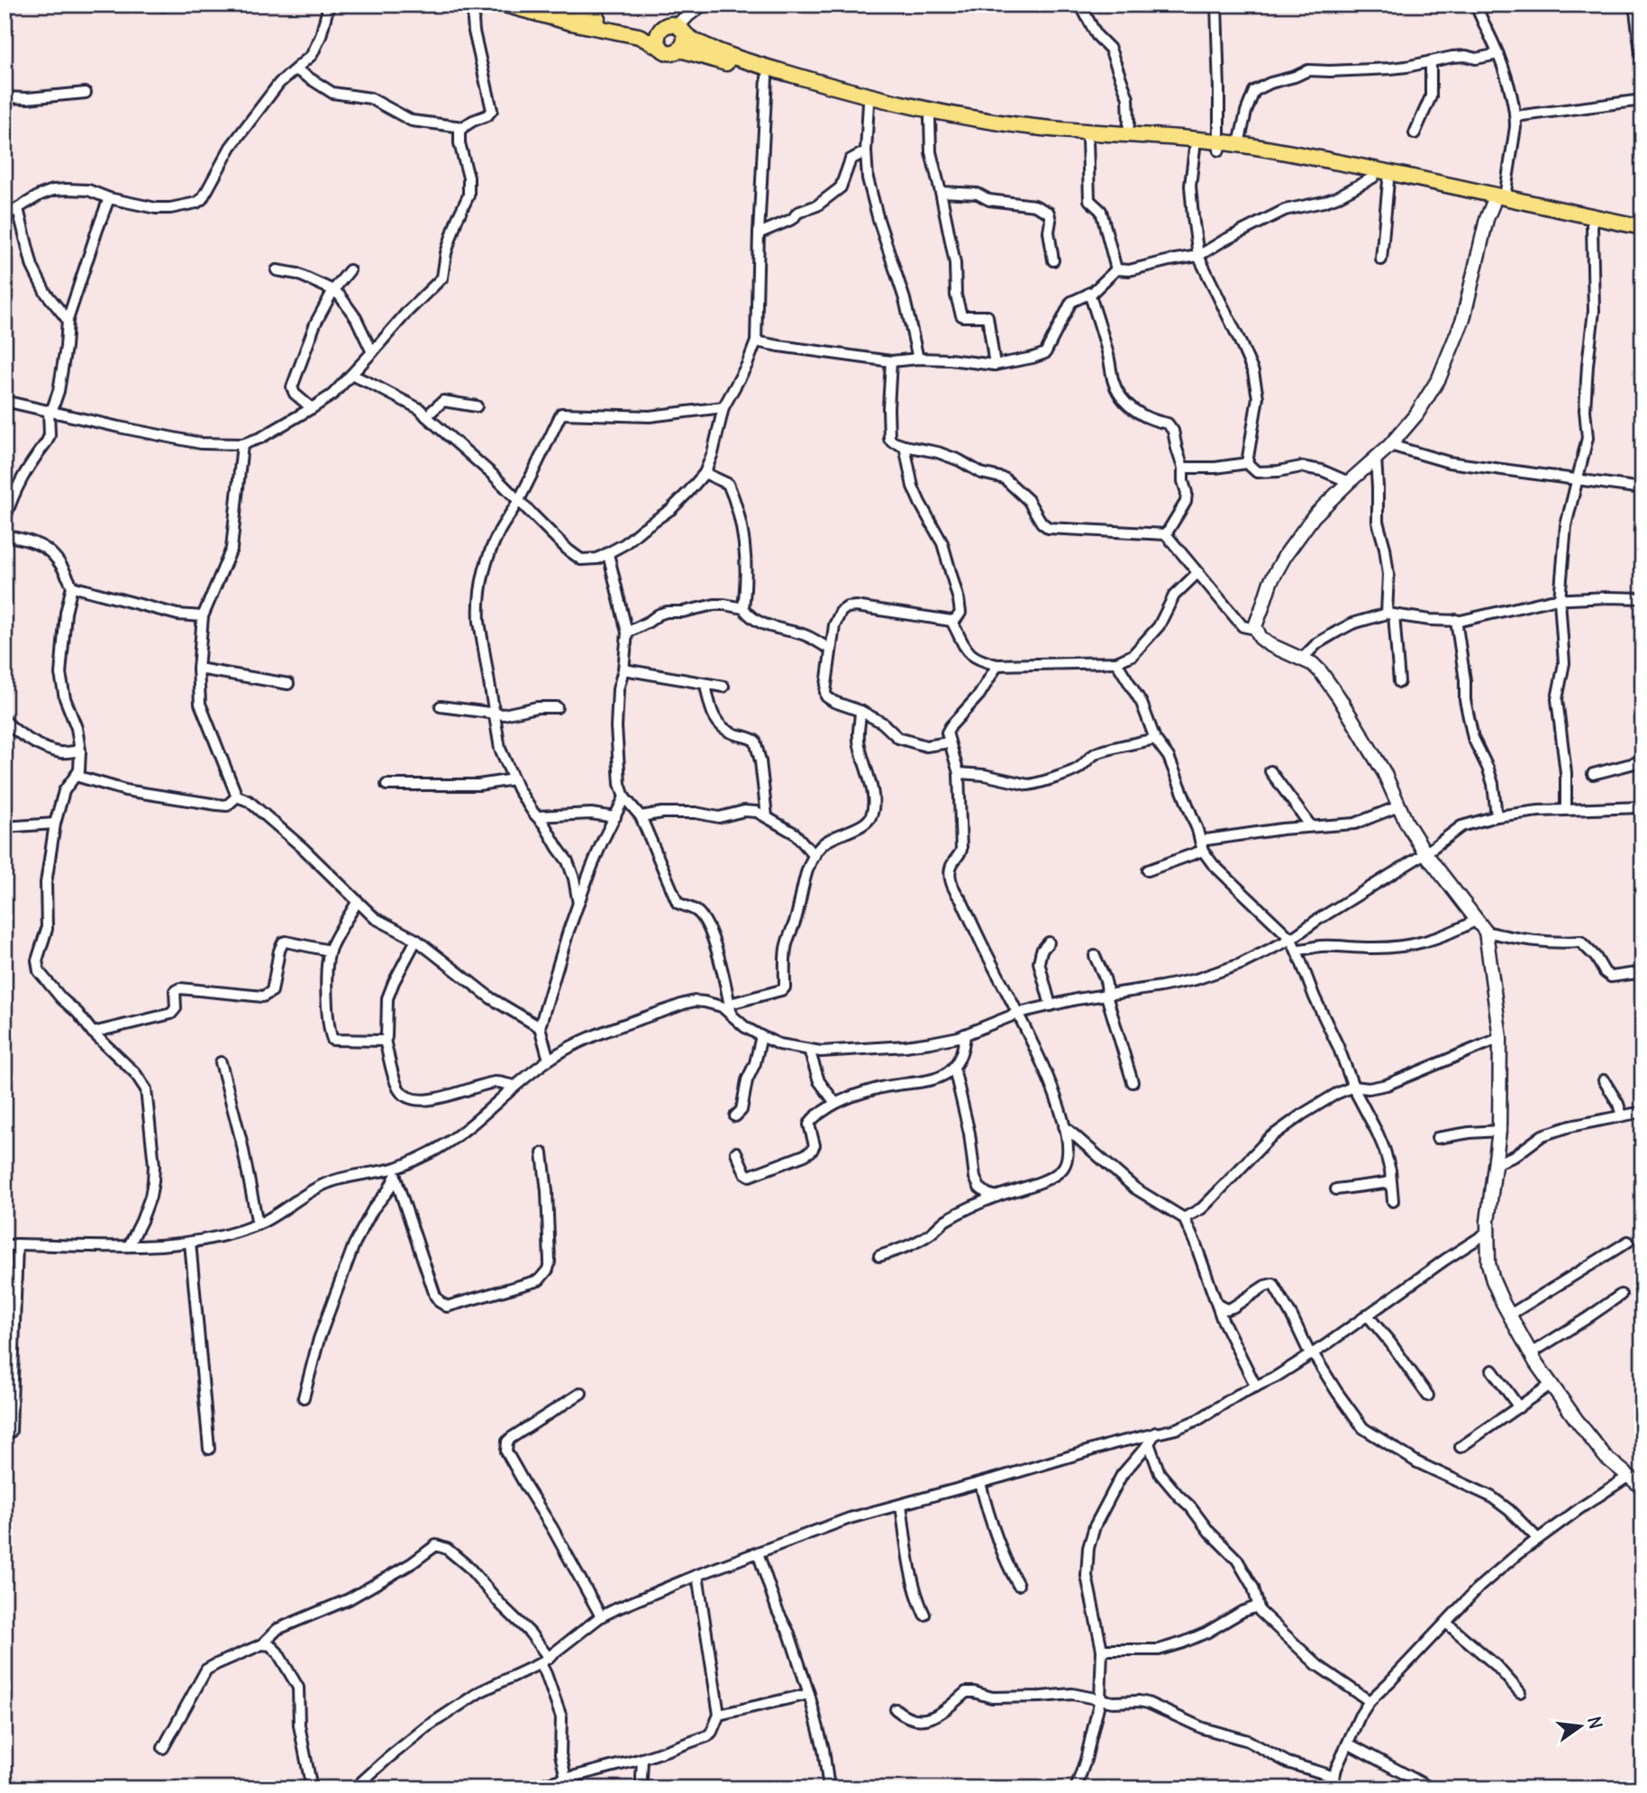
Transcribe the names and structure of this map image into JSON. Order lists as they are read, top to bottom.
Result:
{
  "north": "right"
}
